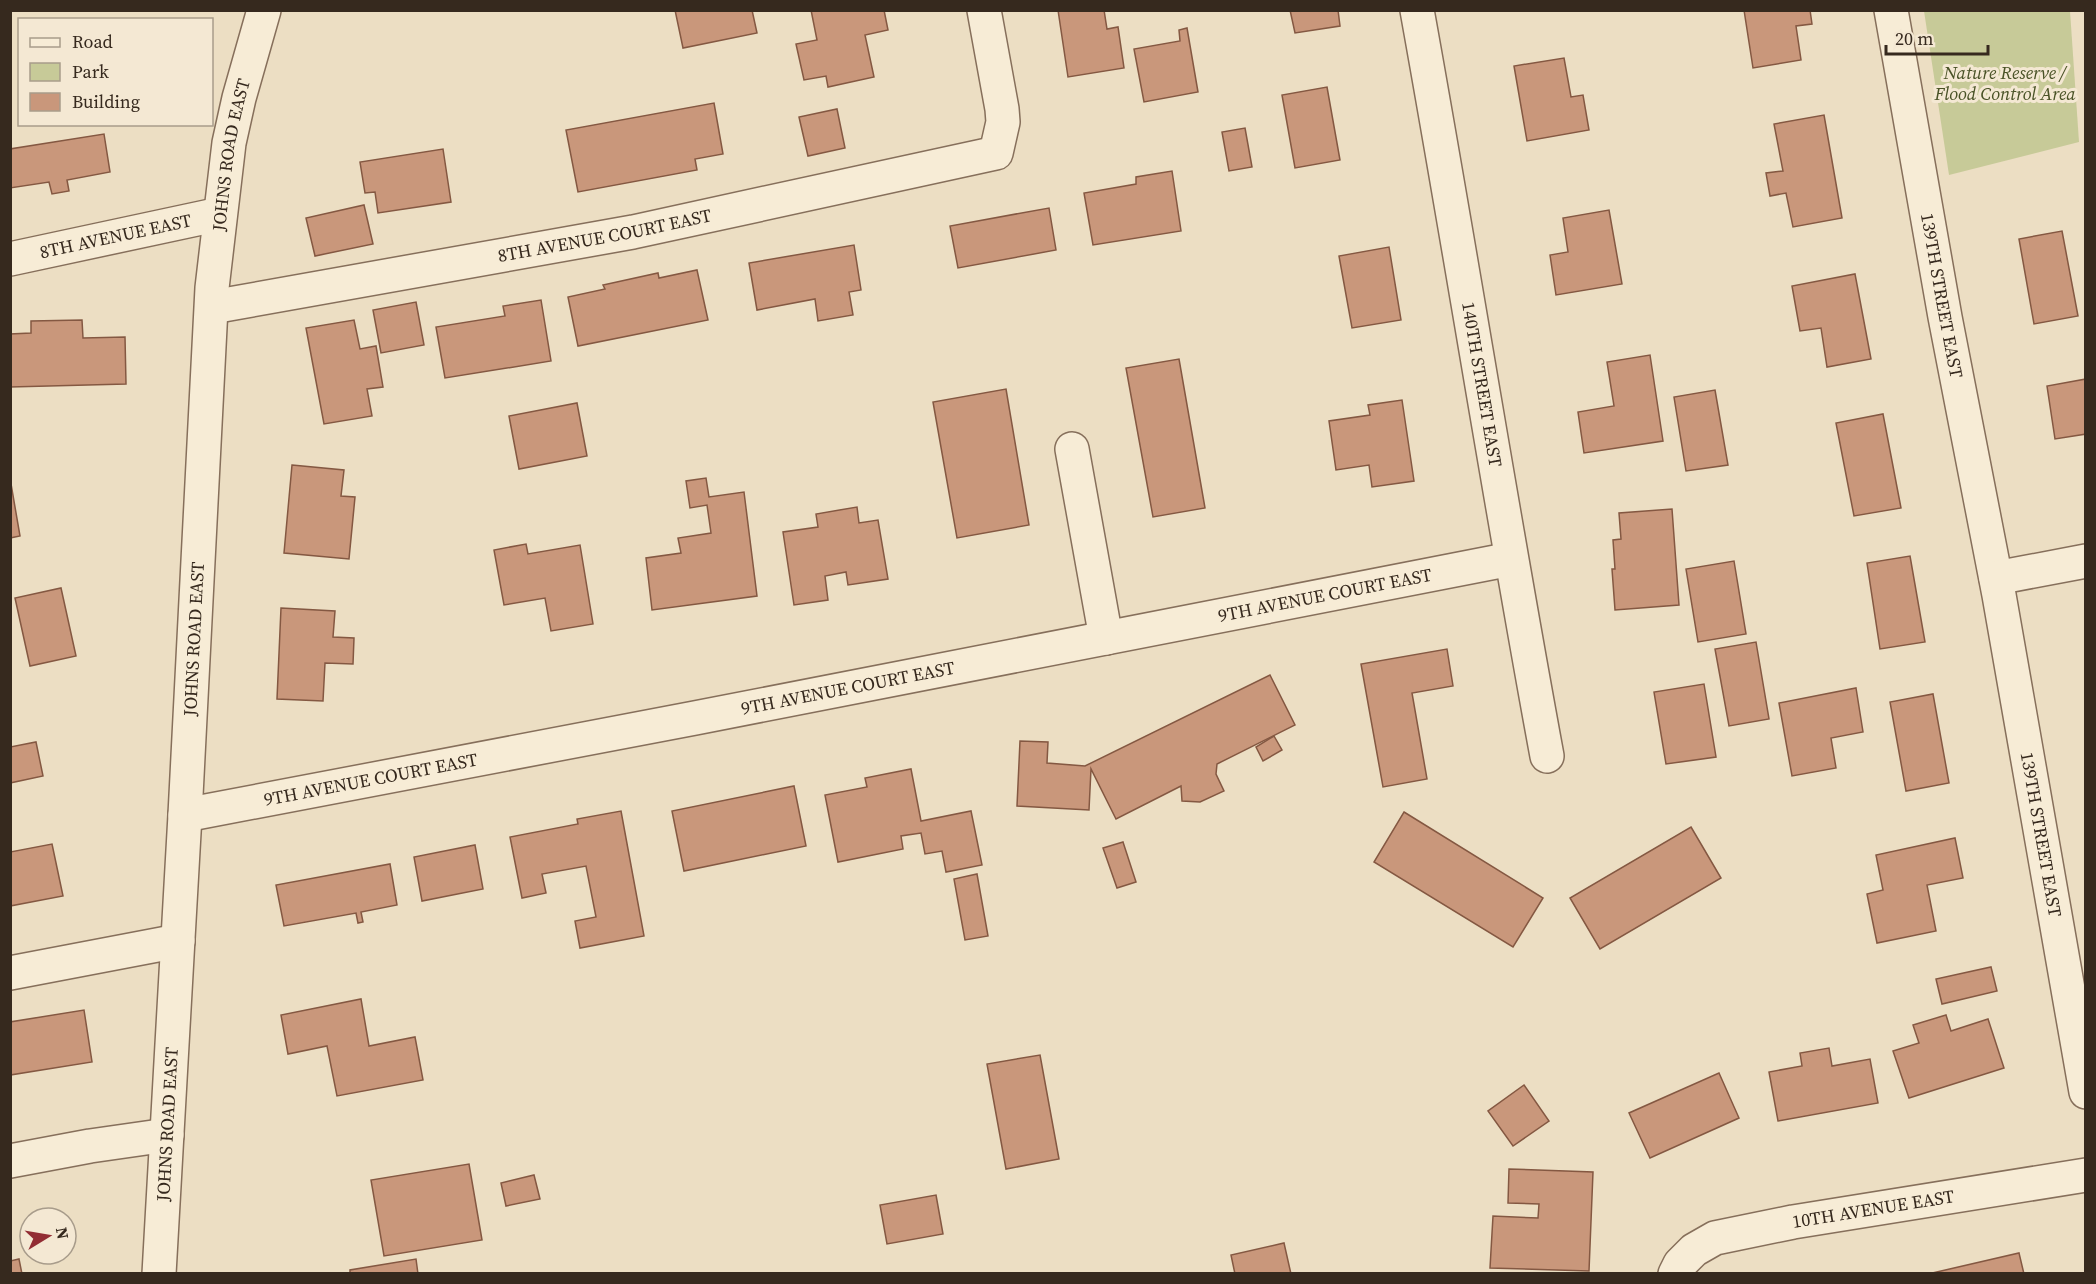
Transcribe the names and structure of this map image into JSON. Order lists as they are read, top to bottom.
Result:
{
  "streets": {
    "street": [
      "JOHNS ROAD EAST",
      "8TH AVENUE EAST",
      "8TH AVENUE COURT EAST",
      "139TH STREET EAST",
      "140TH STREET EAST",
      "9TH AVENUE COURT EAST",
      "10TH AVENUE EAST"
    ]
  },
  "crossings": [
    ["JOHNS ROAD EAST", "8TH AVENUE EAST"],
    ["JOHNS ROAD EAST", "8TH AVENUE COURT EAST"],
    ["JOHNS ROAD EAST", "9TH AVENUE COURT EAST"],
    ["140TH STREET EAST", "9TH AVENUE COURT EAST"]
  ],
  "parks": ["Nature Reserve / Flood Control Area"],
  "legend": ["Road", "Park", "Building"],
  "scale_bar": "20 m",
  "north": "right"
}
